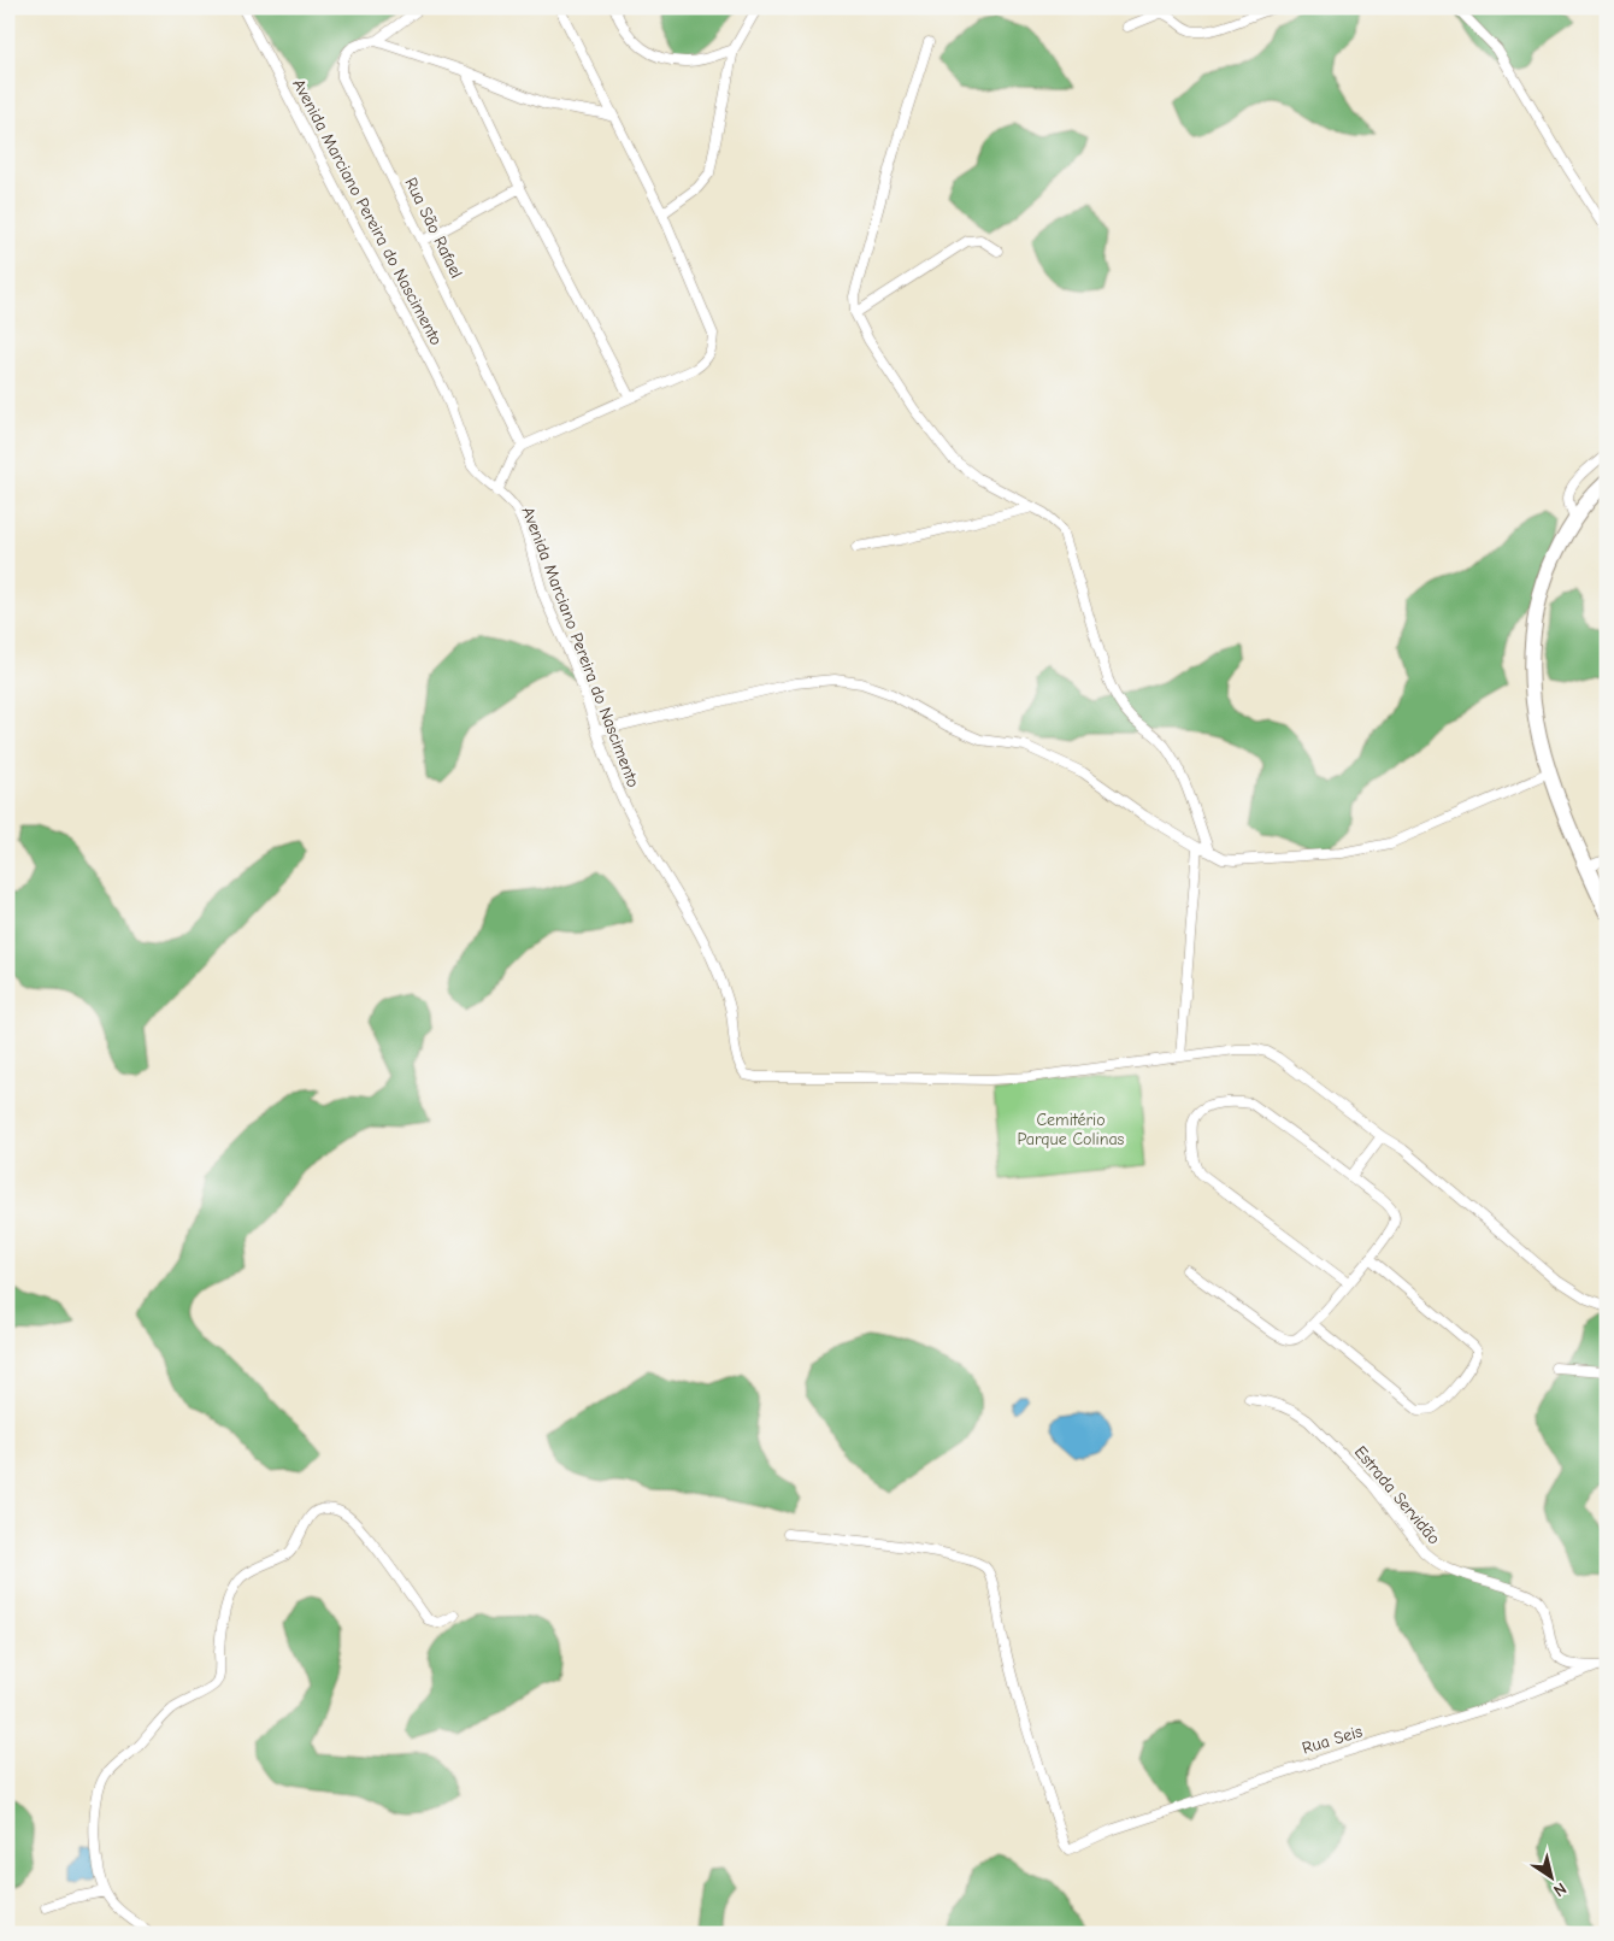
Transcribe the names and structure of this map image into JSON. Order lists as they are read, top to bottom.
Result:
{
  "streets": {
    "street": [
      "Avenida Marciano Pereira do Nascimento",
      "Rua São Rafael",
      "Estrada Servidão",
      "Rua Seis"
    ]
  },
  "crossings": [
    ["Estrada Servidão", "Rua Seis"]
  ],
  "parks": ["Cemitério Parque Colinas"],
  "north": "bottom right"
}
